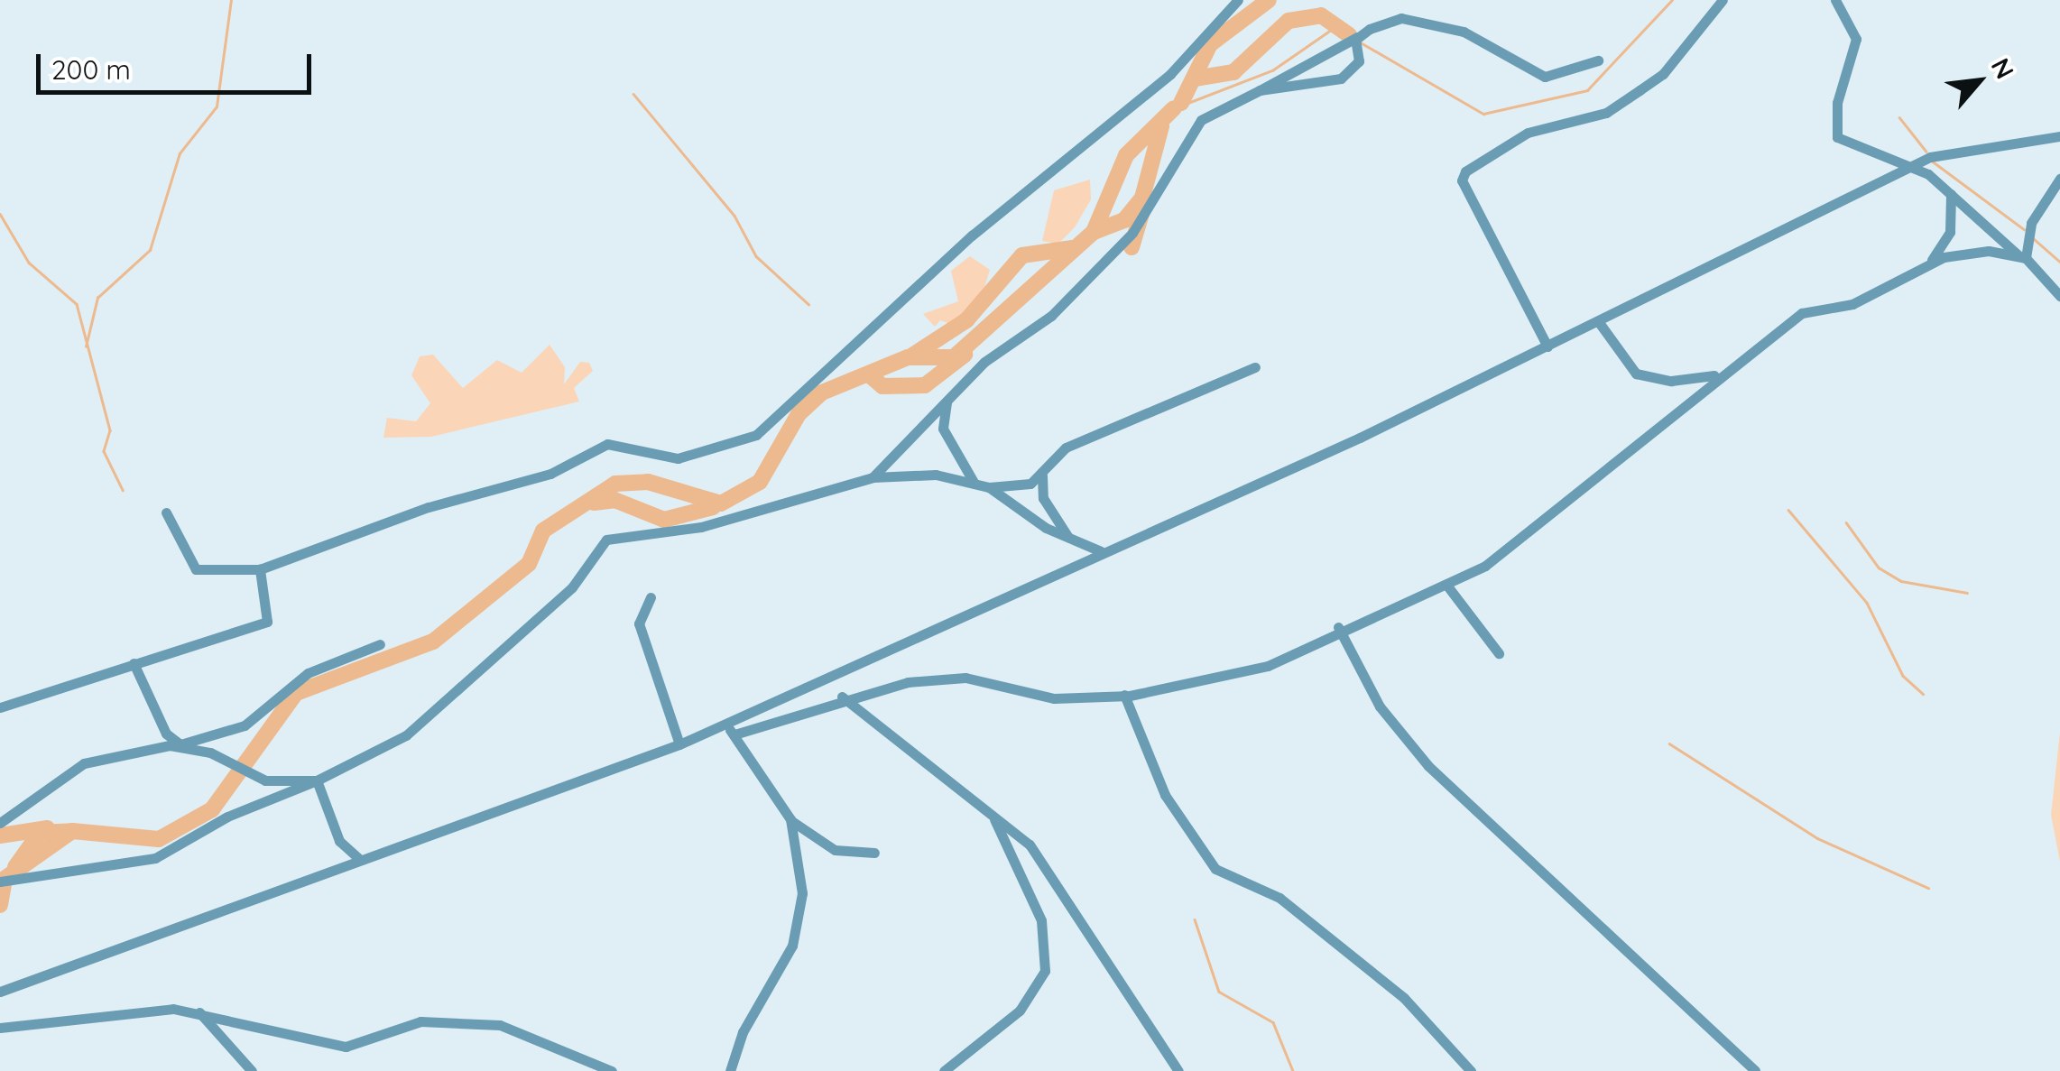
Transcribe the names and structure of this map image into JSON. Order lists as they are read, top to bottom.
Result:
{
  "scale_bar": "200 m",
  "north": "top right"
}
